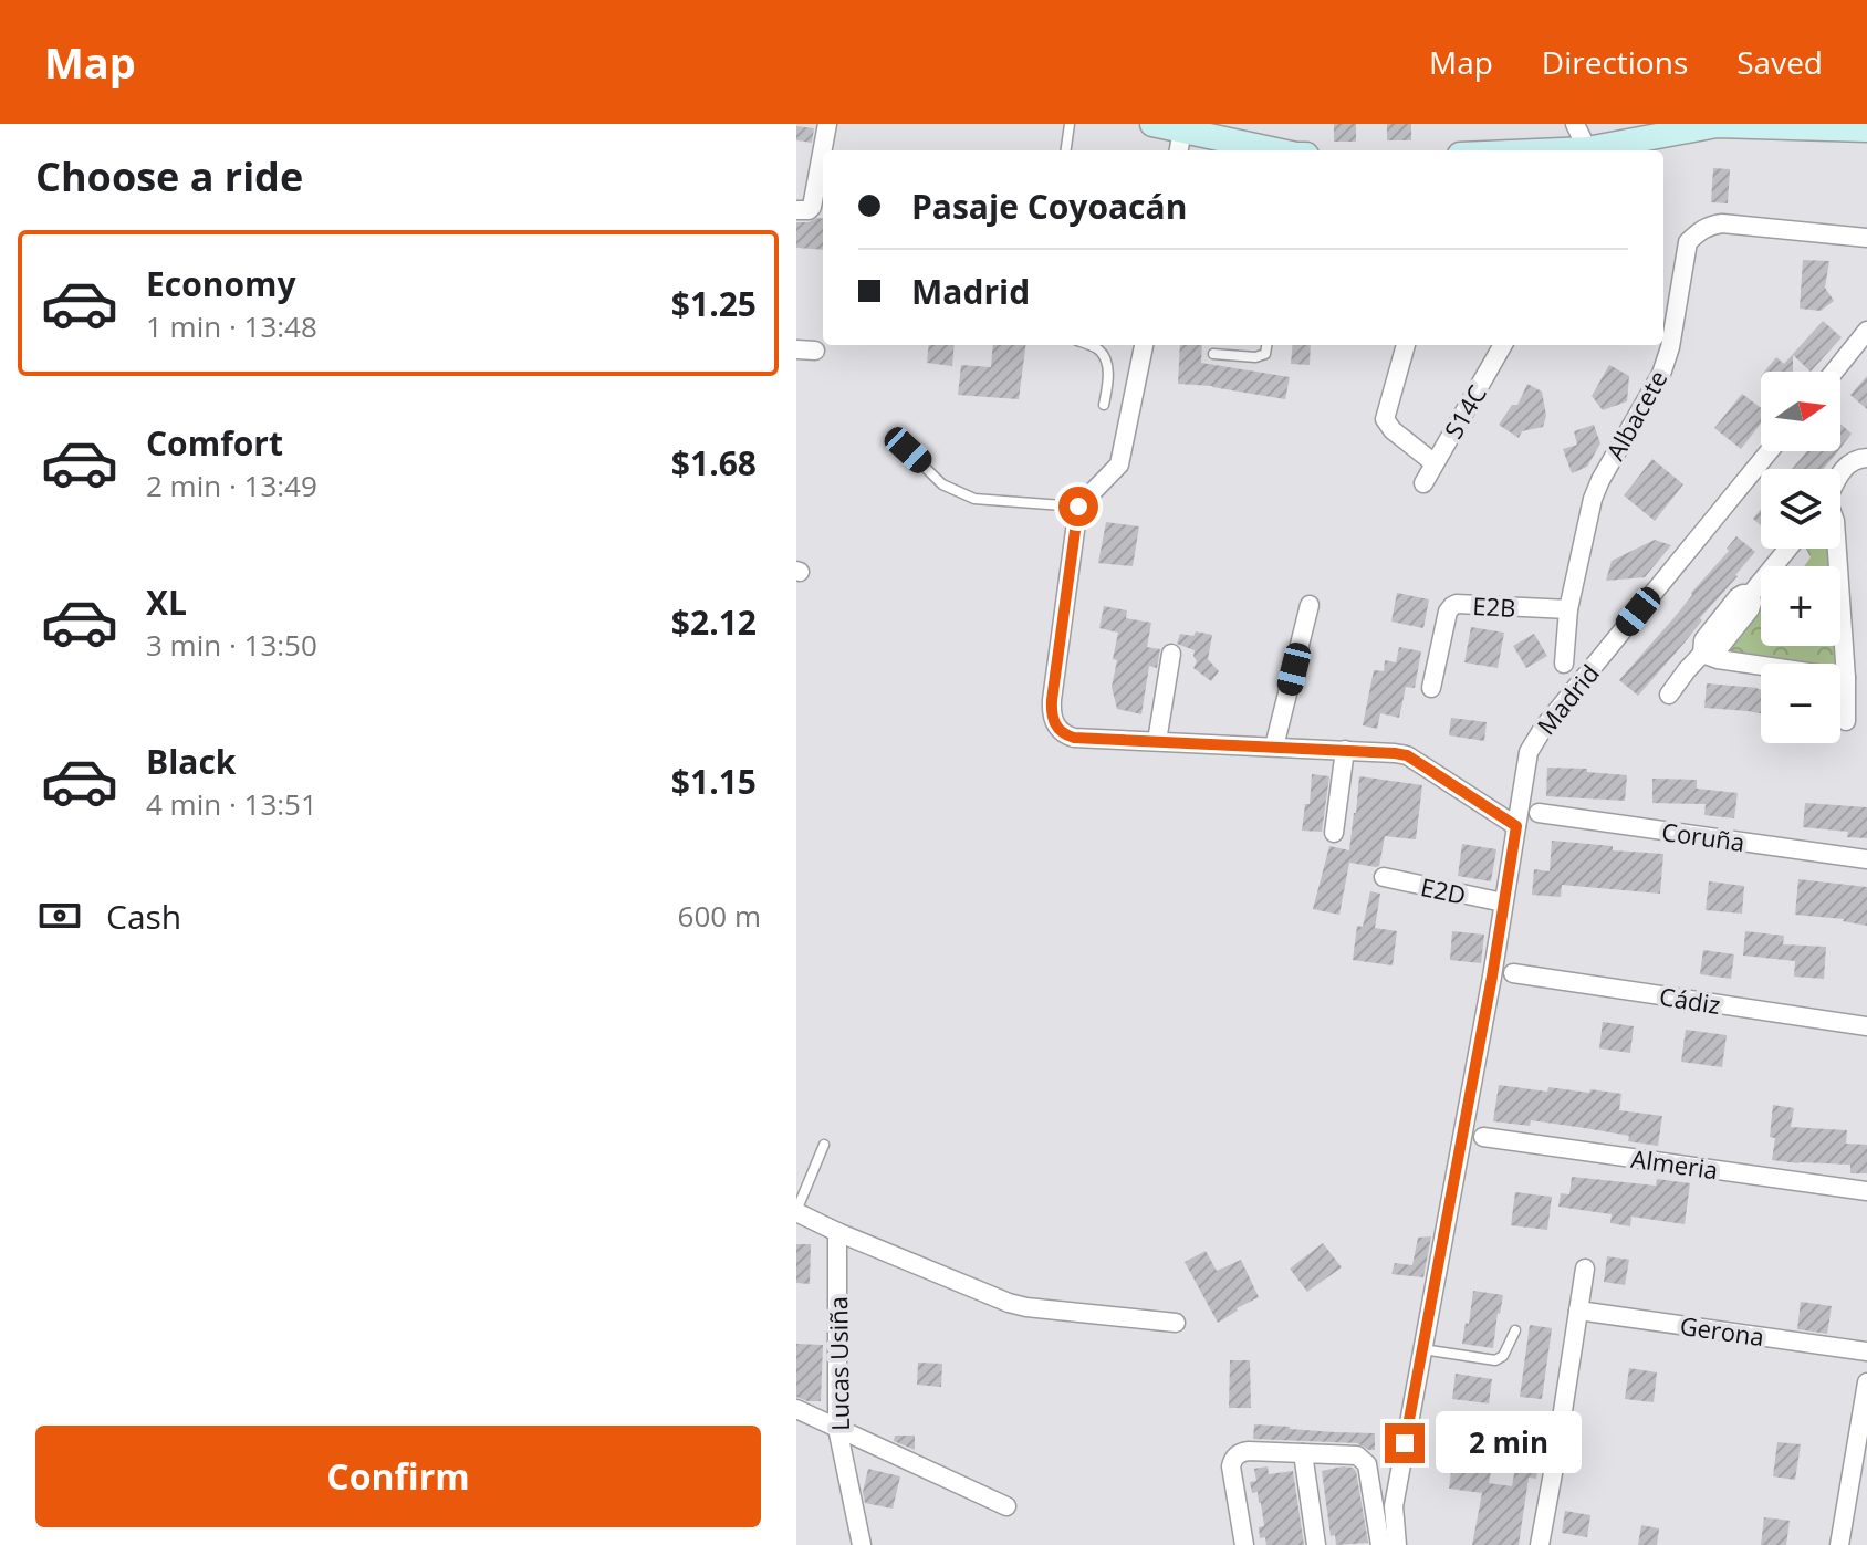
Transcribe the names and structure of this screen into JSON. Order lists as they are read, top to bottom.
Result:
{
  "streets": {
    "street": [
      "S14C",
      "Albacete",
      "E2B",
      "Madrid",
      "Coruña",
      "E2D",
      "Cádiz",
      "Almeria",
      "Gerona",
      "Lucas Usiña"
    ]
  },
  "crossings": [
    ["Albacete", "E2B"],
    ["Madrid", "E2D"]
  ],
  "north": "right",
  "page": {
    "header": "Map",
    "nav": ["Map", "Directions", "Saved"],
    "heading": "Choose a ride",
    "banner": ["Pasaje Coyoacán", "Madrid"],
    "list": [
      {
        "name": "Economy",
        "note": "1 min · 13:48",
        "value": "$1.25"
      },
      {
        "name": "Comfort",
        "note": "2 min · 13:49",
        "value": "$1.68"
      },
      {
        "name": "XL",
        "note": "3 min · 13:50",
        "value": "$2.12"
      },
      {
        "name": "Black",
        "note": "4 min · 13:51",
        "value": "$1.15"
      }
    ],
    "map_buttons": ["+", "−"],
    "pay": ["Cash", "600 m"],
    "buttons": "Confirm",
    "bubble": "2 min"
  }
}
